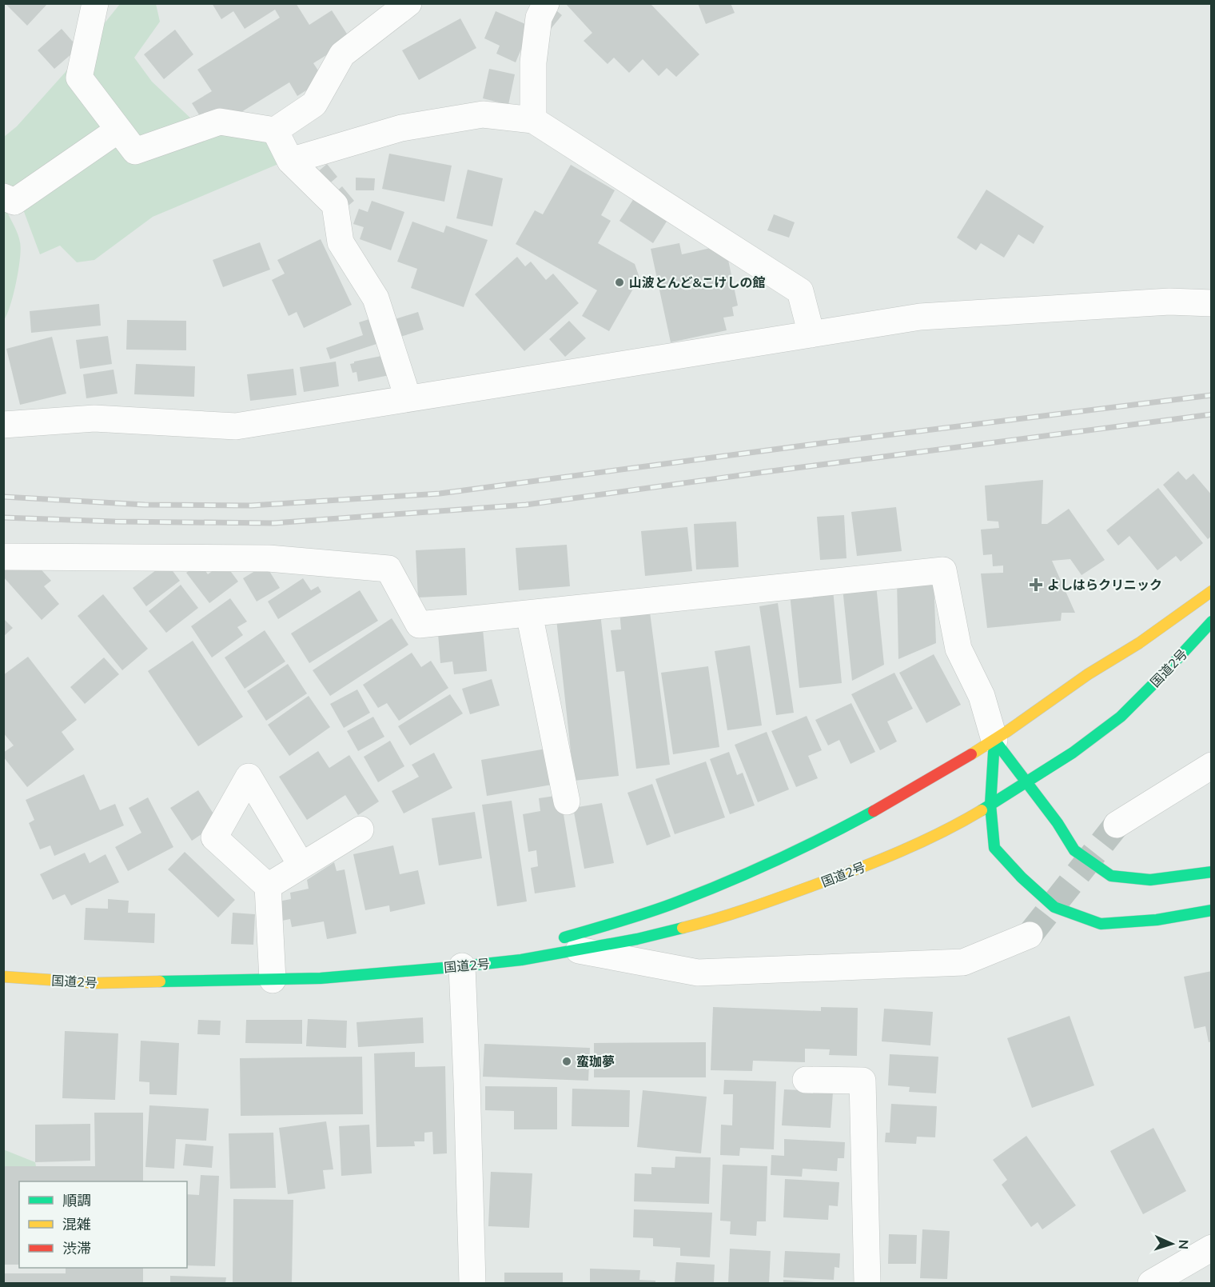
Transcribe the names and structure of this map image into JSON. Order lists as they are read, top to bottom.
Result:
{
  "streets": {
    "main road": ["国道2号"]
  },
  "places": {
    "other": ["山波とんど&こけしの館", "蛮珈夢"],
    "health": ["よしはらクリニック"]
  },
  "legend": ["順調", "混雑", "渋滞"],
  "north": "right"
}
